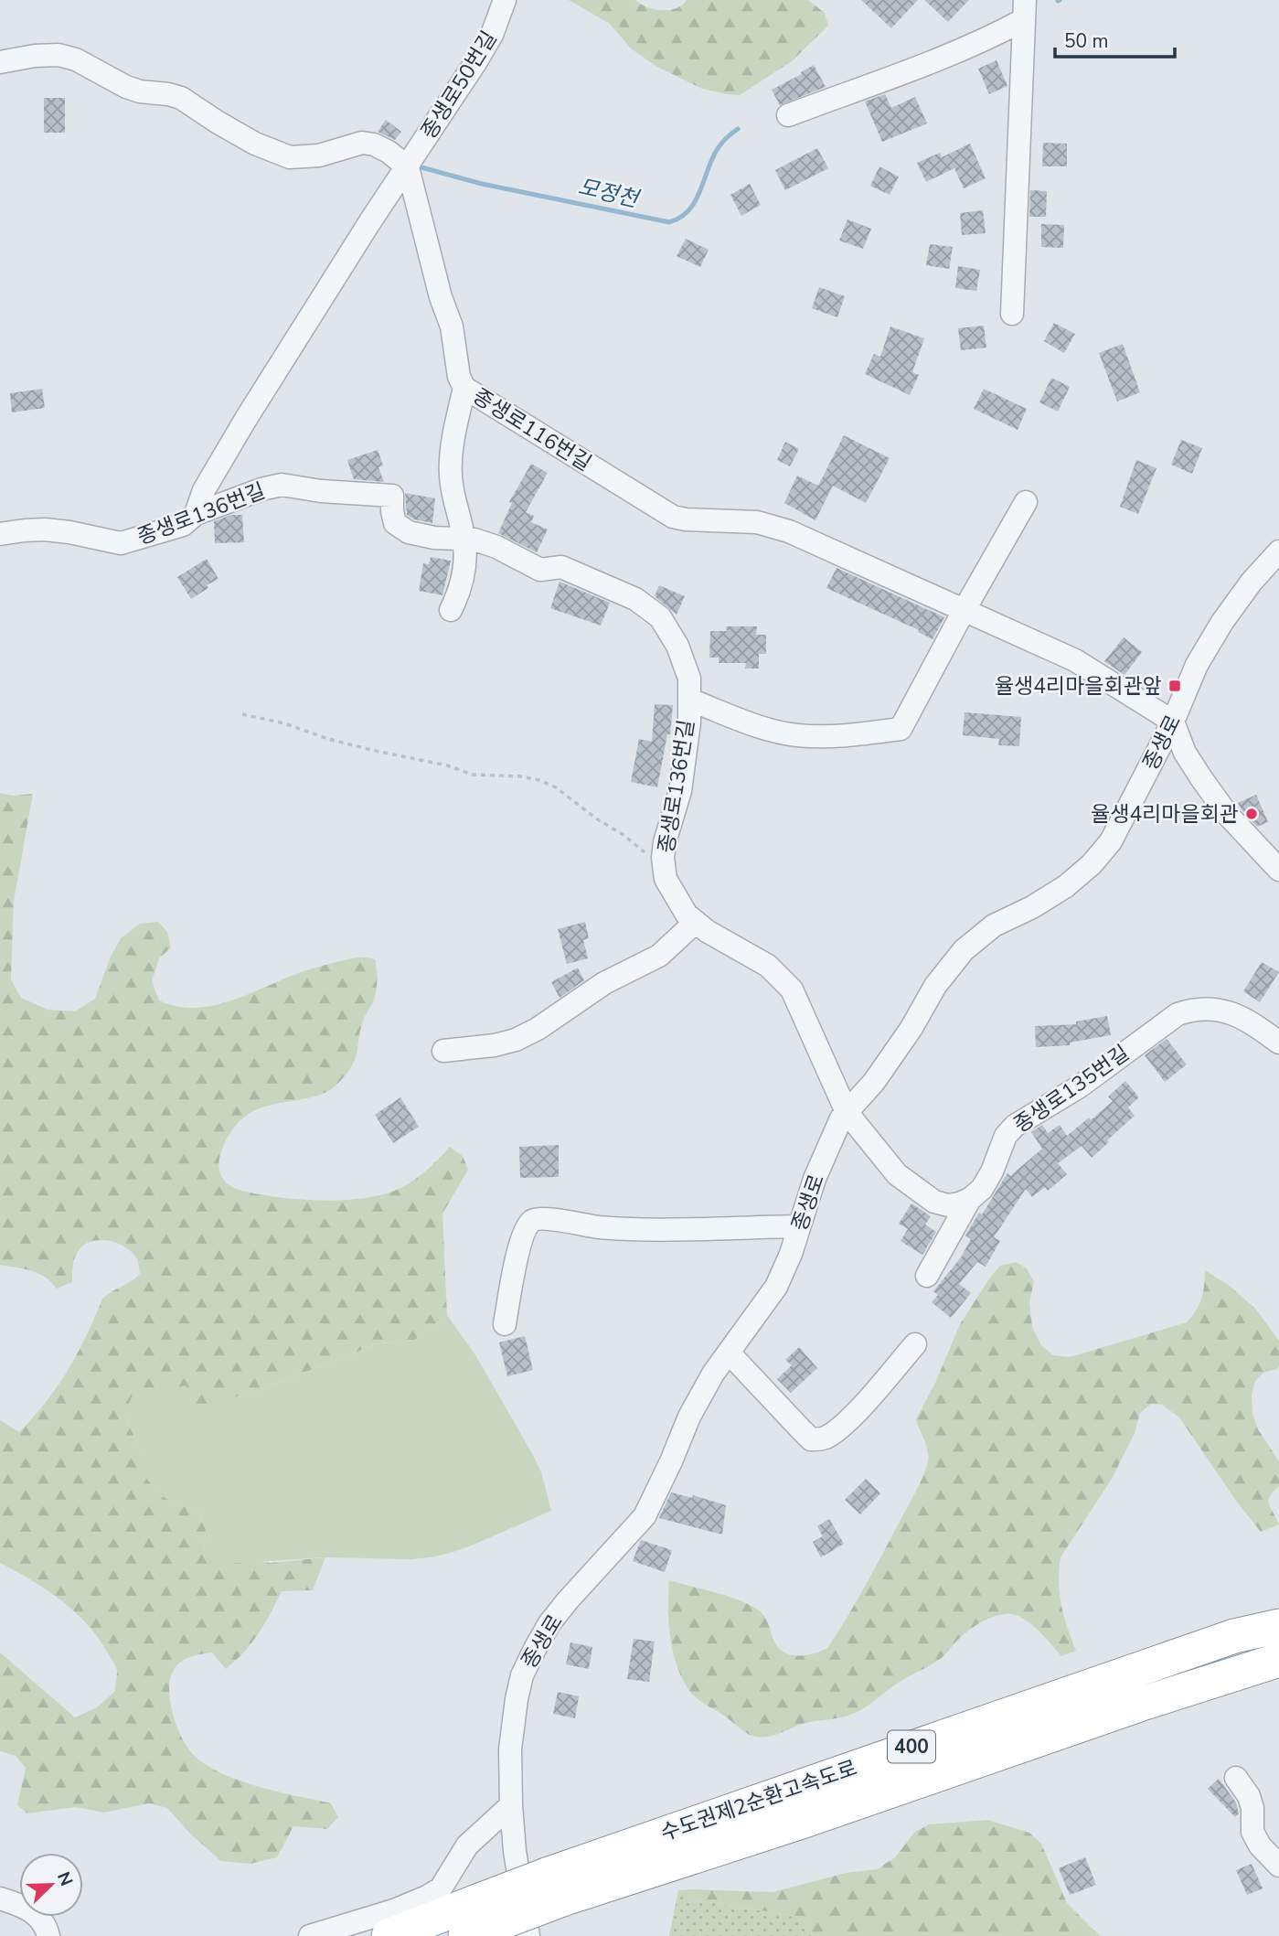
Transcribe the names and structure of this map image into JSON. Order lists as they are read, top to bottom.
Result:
{
  "streets": {
    "highway": ["400", "수도권제2순환고속도로"],
    "street": [
      "종생로50번길",
      "종생로116번길",
      "종생로136번길",
      "종생로",
      "종생로135번길"
    ]
  },
  "crossings": [
    ["종생로50번길", "종생로116번길"],
    ["종생로50번길", "종생로136번길"],
    ["종생로116번길", "종생로"],
    ["종생로136번길", "종생로"]
  ],
  "water": ["모정천"],
  "places": {
    "transit": ["율생4리마을회관앞"],
    "other": ["율생4리마을회관"]
  },
  "scale_bar": "50 m",
  "north": "top right"
}
